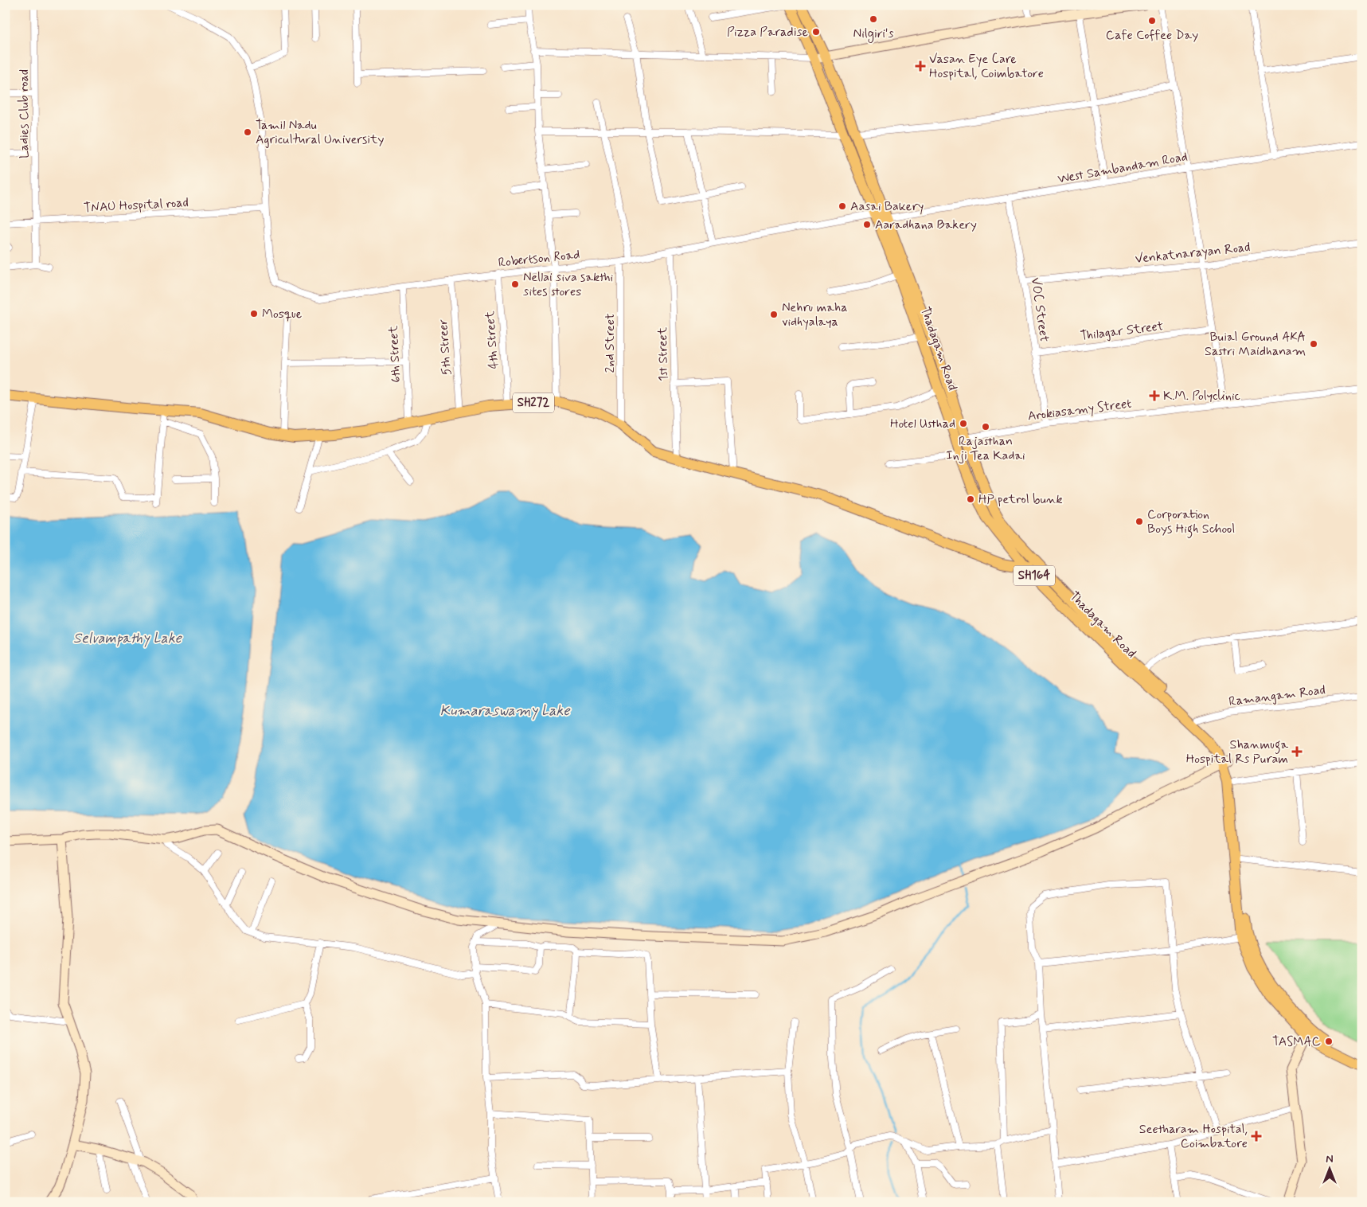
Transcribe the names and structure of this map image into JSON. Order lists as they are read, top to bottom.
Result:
{
  "streets": {
    "main road": ["Thadagam Road", "SH272", "SH164"],
    "street": [
      "Ladies Club road",
      "West Sambandam Road",
      "TNAU Hospital road",
      "Venkatnarayan Road",
      "Robertson Road",
      "VOC Street",
      "Thilagar Street",
      "4th Street",
      "2nd Street",
      "5th Streer",
      "6th Street",
      "1st Street",
      "Arokiasamy Street",
      "Ramangam Road"
    ]
  },
  "crossings": [
    ["Ladies Club road", "TNAU Hospital road"],
    ["West Sambandam Road", "VOC Street"],
    ["West Sambandam Road", "Thadagam Road"],
    ["TNAU Hospital road", "Robertson Road"],
    ["Venkatnarayan Road", "VOC Street"],
    ["Robertson Road", "4th Street"],
    ["Robertson Road", "2nd Street"],
    ["Robertson Road", "5th Streer"],
    ["Robertson Road", "Thadagam Road"],
    ["Robertson Road", "6th Street"],
    ["Robertson Road", "1st Street"],
    ["VOC Street", "Thilagar Street"],
    ["VOC Street", "Arokiasamy Street"],
    ["4th Street", "SH272"],
    ["2nd Street", "SH272"],
    ["5th Streer", "SH272"],
    ["Thadagam Road", "SH272"],
    ["Thadagam Road", "Arokiasamy Street"],
    ["Thadagam Road", "Ramangam Road"],
    ["6th Street", "SH272"],
    ["1st Street", "SH272"]
  ],
  "water": ["Selvampathy Lake", "Kumaraswamy Lake"],
  "places": {
    "other": [
      "Nilgiri's",
      "Cafe Coffee Day",
      "Pizza Paradise",
      "Tamil Nadu Agricultural University",
      "Aasai Bakery",
      "Aaradhana Bakery",
      "Nellai siva sakthi sites stores",
      "Mosque",
      "Nehru maha vidhyalaya",
      "Buial Ground AKA Sastri Maidhanam",
      "Hotel Usthad",
      "Rajasthan Inji Tea Kadai",
      "HP petrol bunk",
      "Corporation Boys High School",
      "TASMAC"
    ],
    "health": [
      "Vasan Eye Care Hospital, Coimbatore",
      "K.M. Polyclinic",
      "Shanmuga Hospital Rs Puram",
      "Seetharam Hospital, Coimbatore"
    ]
  },
  "north": "top"
}
